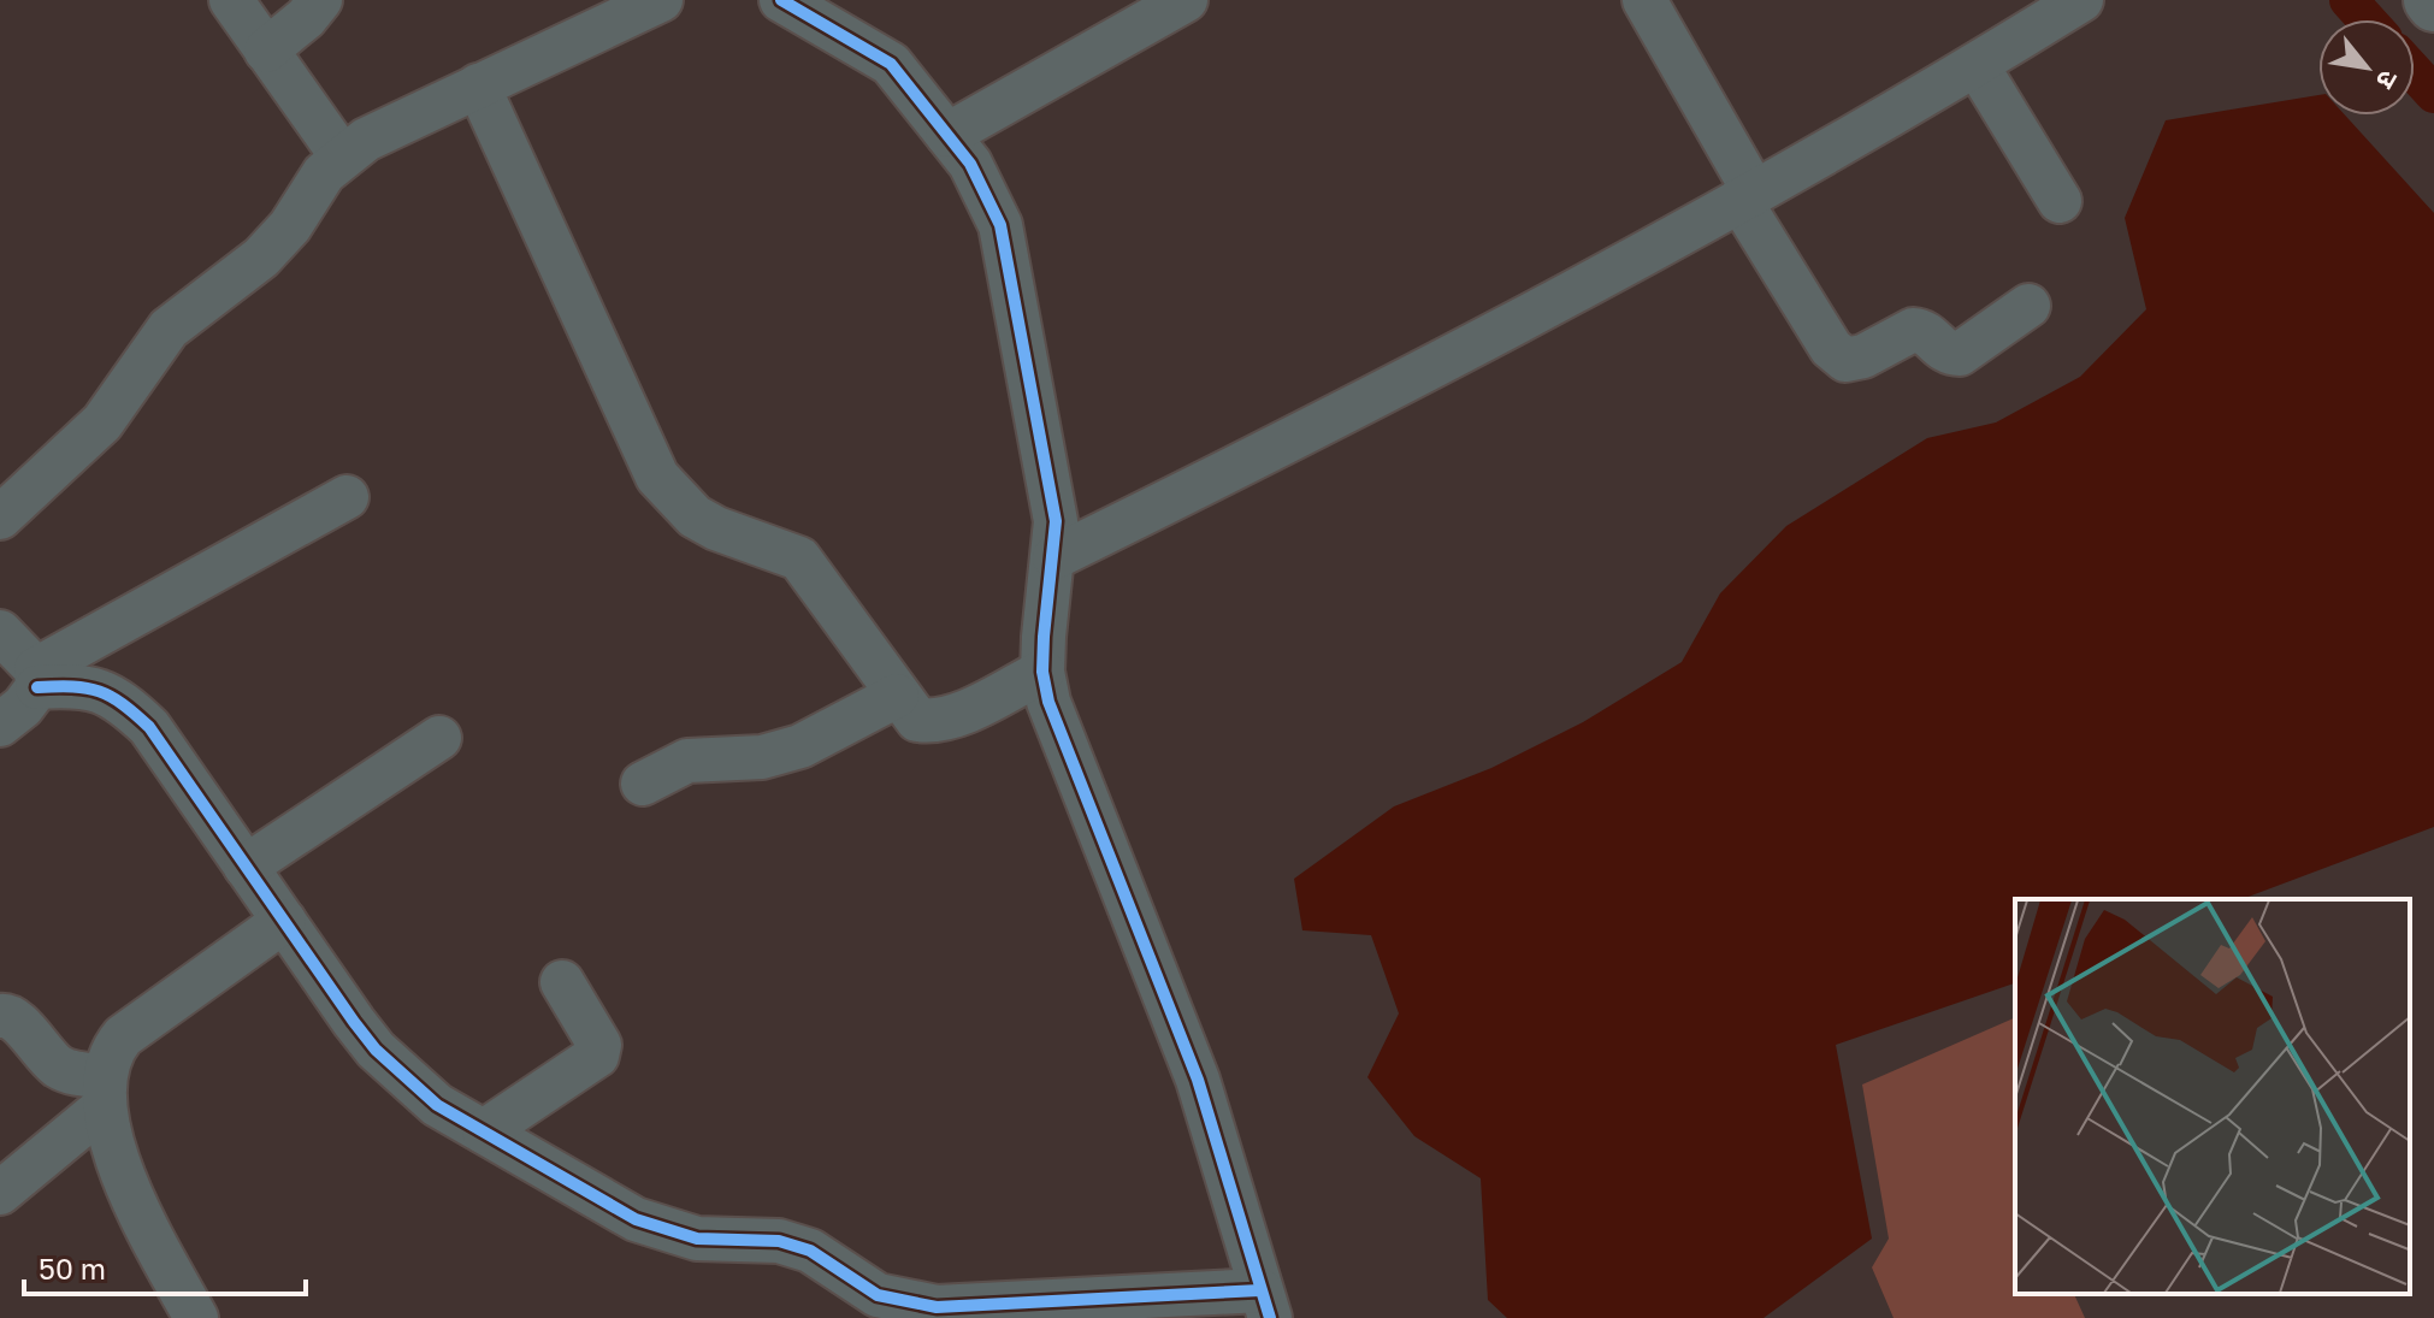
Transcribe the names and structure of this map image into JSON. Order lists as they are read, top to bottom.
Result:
{
  "scale_bar": "50 m",
  "north": "bottom right"
}
